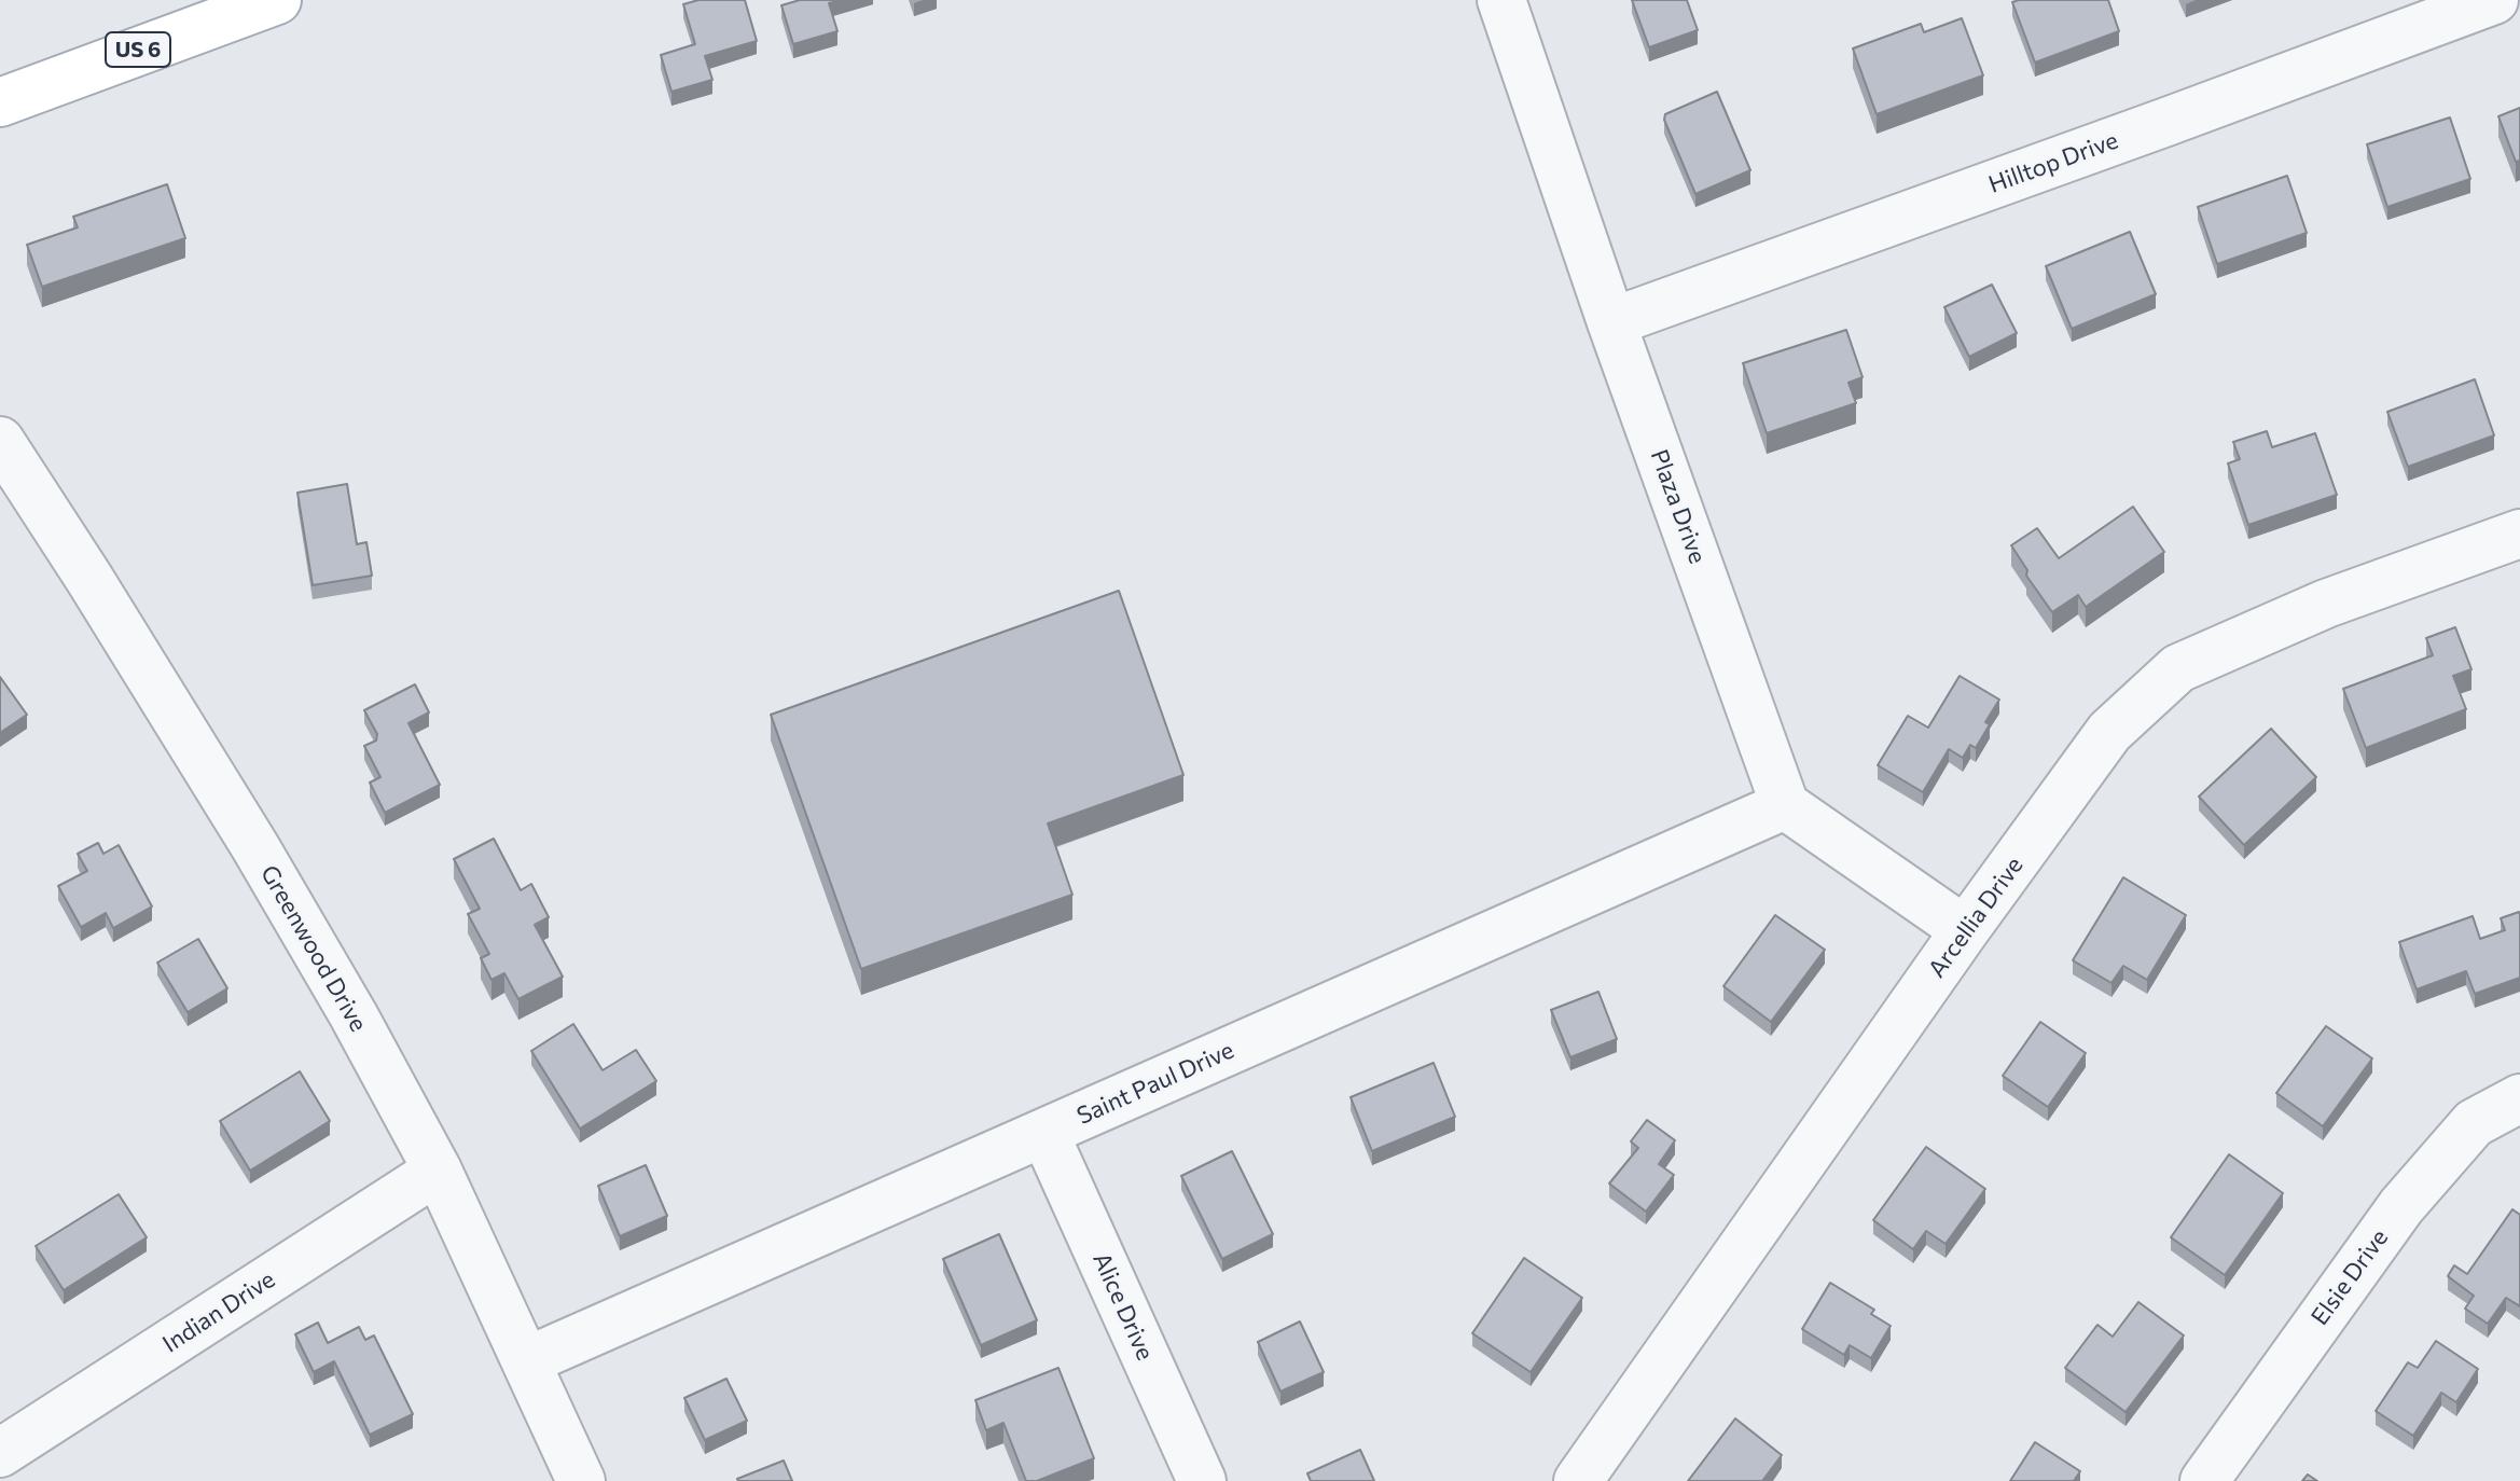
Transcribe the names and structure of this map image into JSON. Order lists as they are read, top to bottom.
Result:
{
  "streets": {
    "main road": ["US 6"],
    "street": [
      "Hilltop Drive",
      "Plaza Drive",
      "Arcellia Drive",
      "Greenwood Drive",
      "Saint Paul Drive",
      "Elsie Drive",
      "Alice Drive",
      "Indian Drive"
    ]
  },
  "crossings": [
    ["Hilltop Drive", "Plaza Drive"],
    ["Plaza Drive", "Saint Paul Drive"],
    ["Greenwood Drive", "Saint Paul Drive"],
    ["Greenwood Drive", "Indian Drive"],
    ["Saint Paul Drive", "Alice Drive"]
  ]
}
